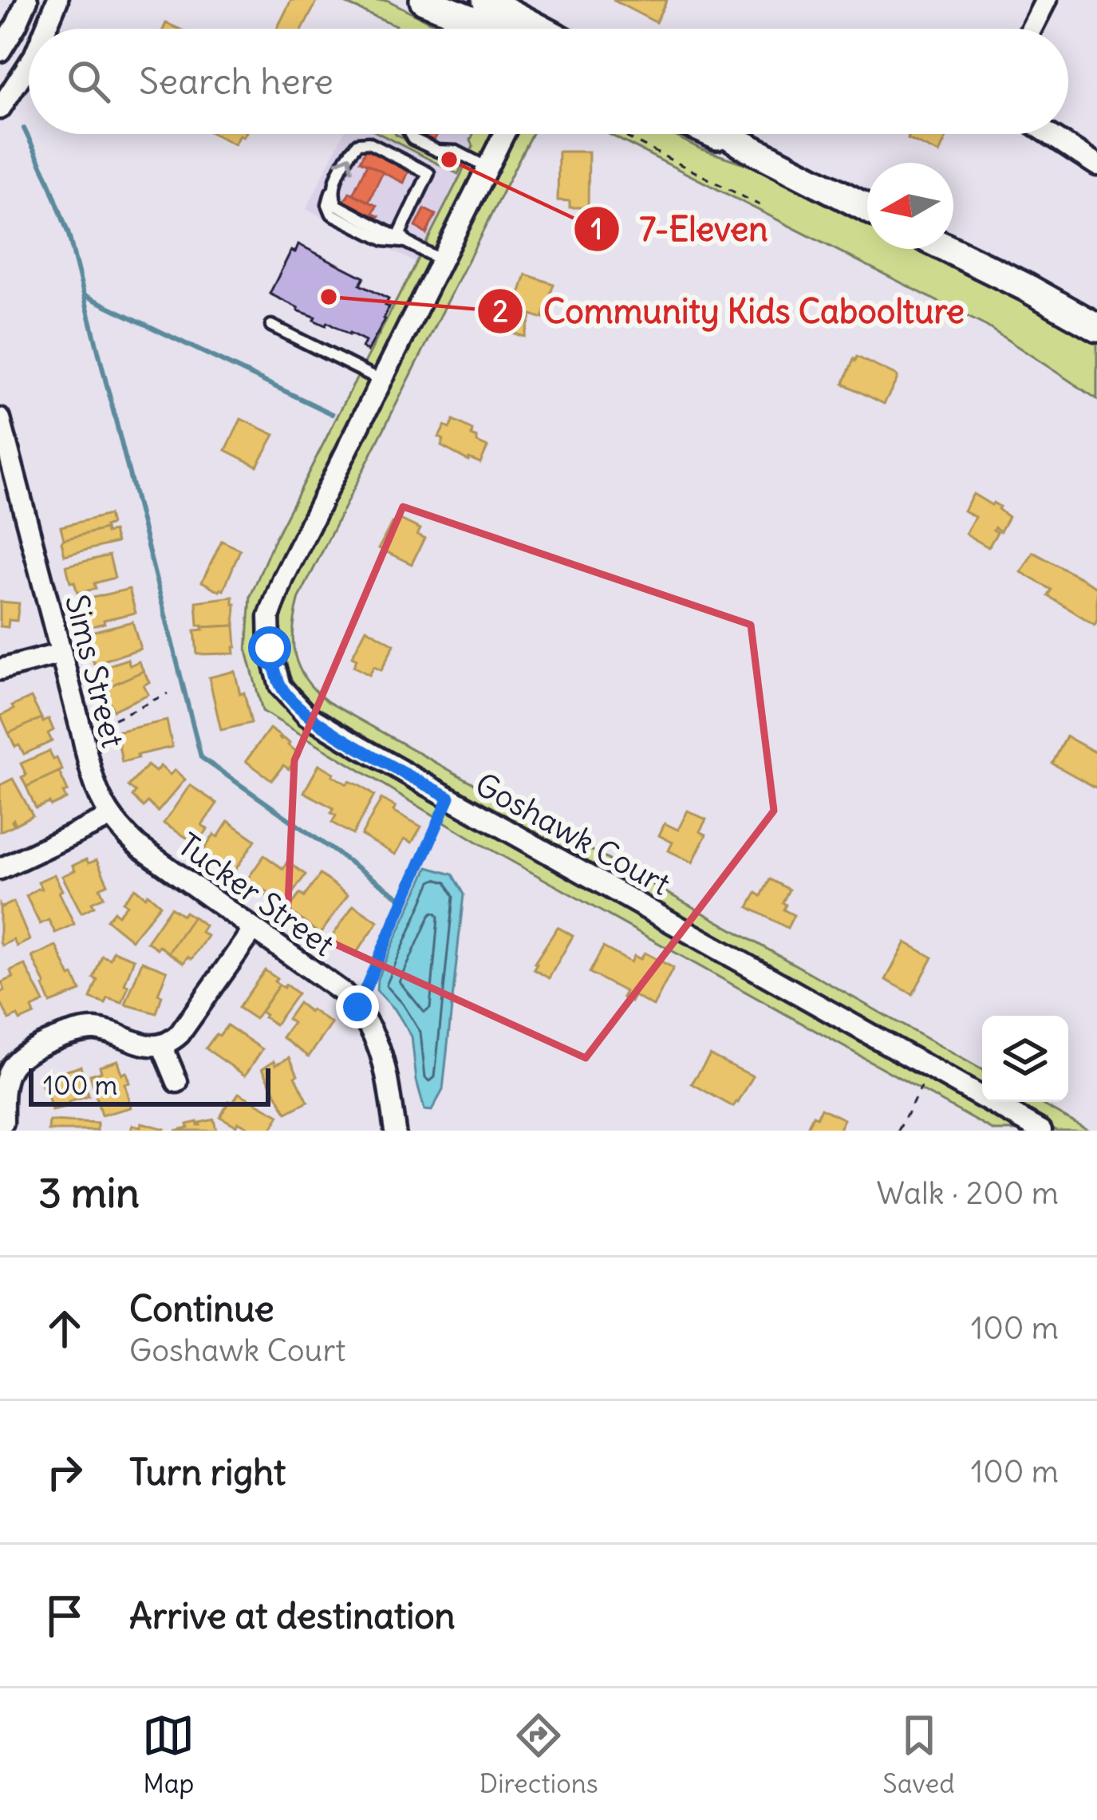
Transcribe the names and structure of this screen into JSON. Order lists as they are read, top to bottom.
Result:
{
  "streets": {
    "street": ["Sims Street", "Goshawk Court", "Tucker Street"]
  },
  "crossings": [
    ["Sims Street", "Tucker Street"]
  ],
  "places": ["7-Eleven", "Community Kids Caboolture"],
  "scale_bar": "100 m",
  "north": "left",
  "page": {
    "search": "Search here",
    "scale": "100 m",
    "heading": ["3 min", "Walk · 200 m"],
    "list": [
      ["Continue", "Goshawk Court", "100 m"],
      ["Turn right", "100 m"],
      "Arrive at destination"
    ],
    "nav": ["Map", "Directions", "Saved"]
  }
}
